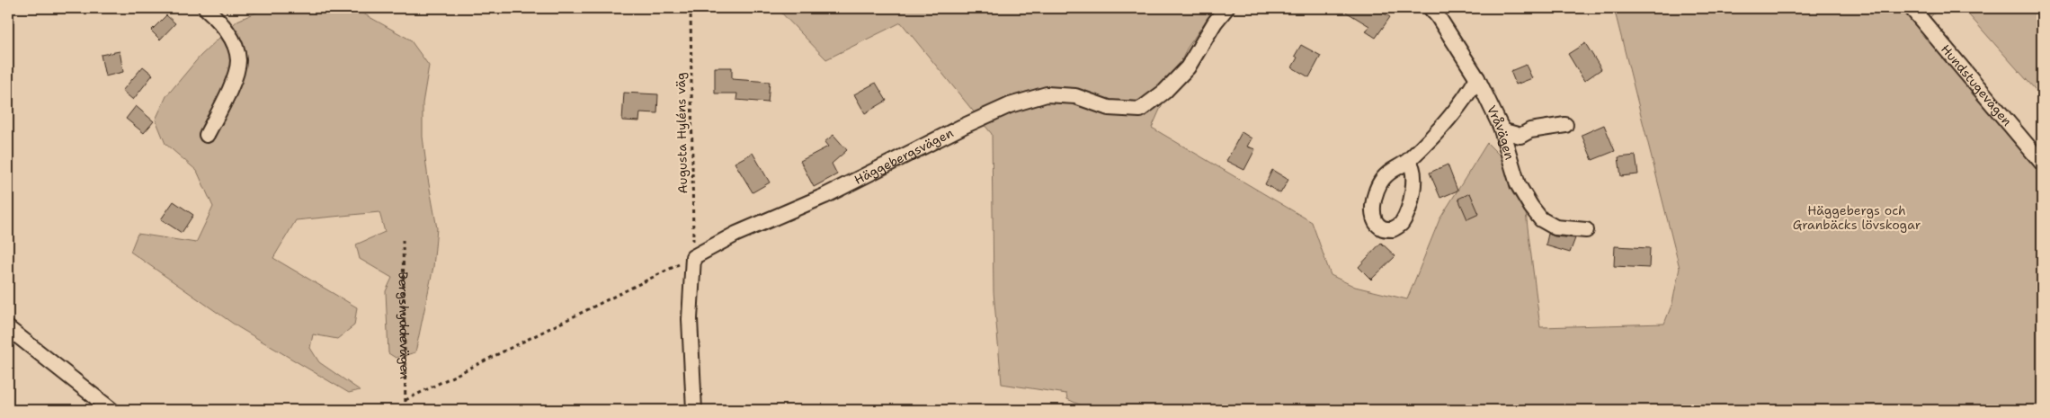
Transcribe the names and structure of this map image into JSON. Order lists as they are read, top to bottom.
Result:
{
  "streets": {
    "street": ["Hundstugevägen", "Vråvägen", "Häggebergsvägen"],
    "path": ["Augusta Hyléns väg", "Bergshyddevägen"]
  },
  "crossings": [
    ["Augusta Hyléns väg", "Häggebergsvägen"]
  ],
  "parks": ["Häggebergs och Granbäcks lövskogar"]
}
